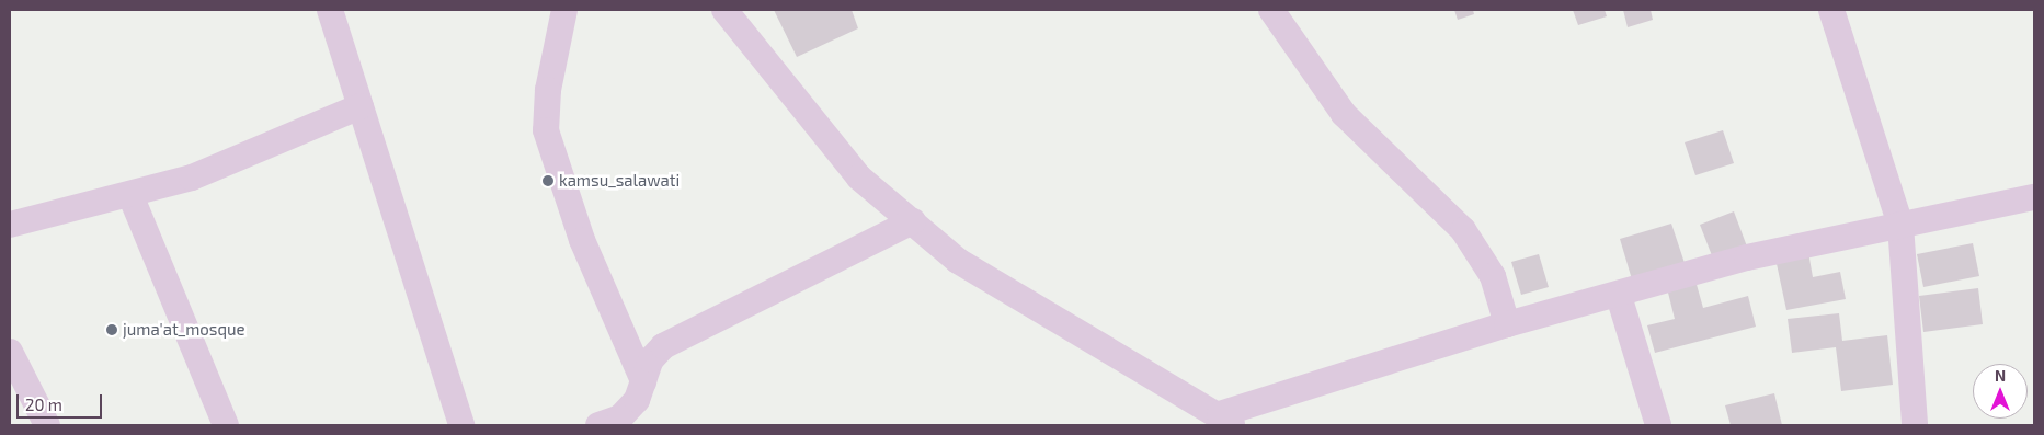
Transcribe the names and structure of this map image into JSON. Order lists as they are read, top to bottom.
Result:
{
  "places": ["kamsu_salawati", "juma'at_mosque"],
  "scale_bar": "20 m",
  "north": "top"
}
